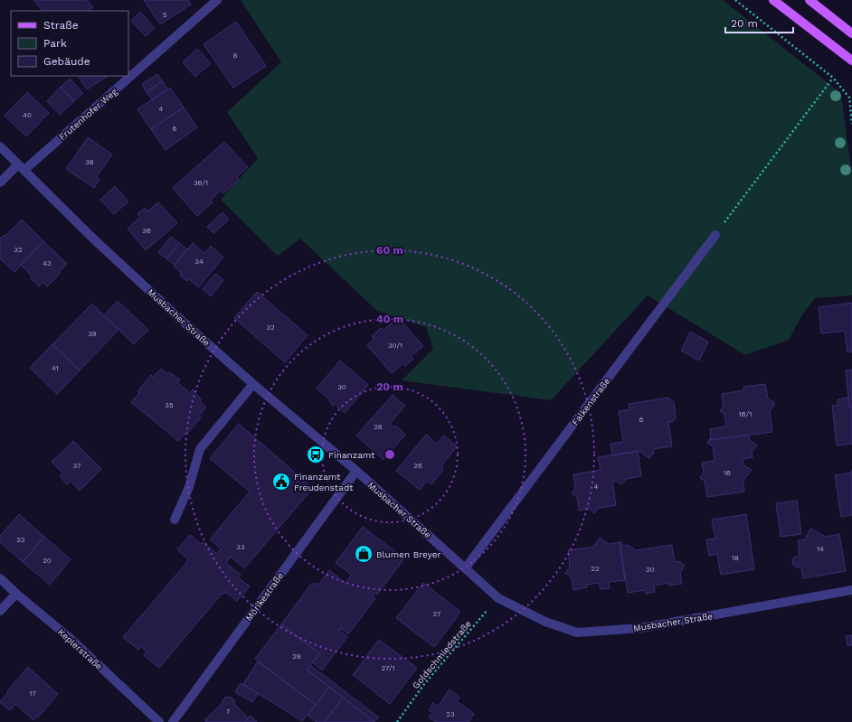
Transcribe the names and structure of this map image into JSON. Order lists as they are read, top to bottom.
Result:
{
  "streets": {
    "street": [
      "Frutenhofer Weg",
      "Musbacher Straße",
      "Falkenstraße",
      "Mörikestraße",
      "Keplerstraße"
    ],
    "path": ["Goldschmiedstraße"]
  },
  "crossings": [
    ["Frutenhofer Weg", "Musbacher Straße"],
    ["Musbacher Straße", "Falkenstraße"],
    ["Musbacher Straße", "Mörikestraße"],
    ["Musbacher Straße", "Goldschmiedstraße"]
  ],
  "places": {
    "bus stop": ["Finanzamt"],
    "public building": ["Finanzamt Freudenstadt"],
    "shop": ["Blumen Breyer"]
  },
  "house_numbers": [
    "5",
    "8",
    "4",
    "40",
    "6",
    "38",
    "36/1",
    "36",
    "32",
    "34",
    "43",
    "32",
    "39",
    "30/1",
    "41",
    "30",
    "35",
    "16/1",
    "6",
    "28",
    "37",
    "26",
    "16",
    "4",
    "22",
    "33",
    "14",
    "18",
    "20",
    "22",
    "20",
    "27",
    "29",
    "27/1",
    "17",
    "7",
    "23"
  ],
  "legend": ["Straße", "Park", "Gebäude"],
  "scale_bar": "20 m",
  "rings": ["60 m", "40 m", "20 m"]
}
